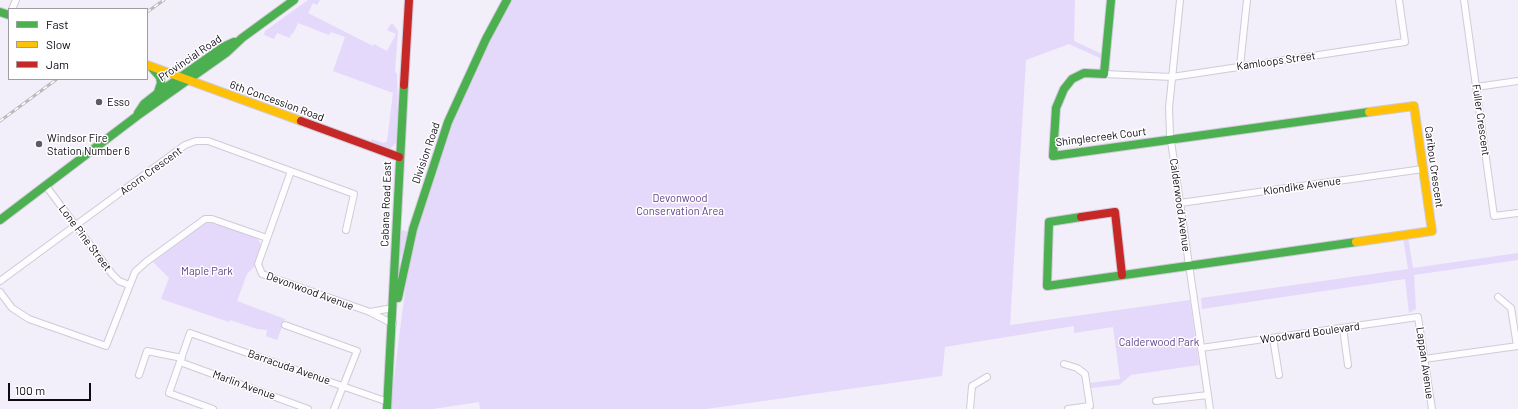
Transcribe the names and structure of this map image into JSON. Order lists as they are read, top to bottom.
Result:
{
  "streets": {
    "street": [
      "Provincial Road",
      "Kamloops Street",
      "6th Concession Road",
      "Fuller Crescent",
      "Shinglecreek Court",
      "Division Road",
      "Caribou Crescent",
      "Acorn Crescent",
      "Klondike Avenue",
      "Cabana Road East",
      "Calderwood Avenue",
      "Lone Pine Street",
      "Devonwood Avenue",
      "Woodward Boulevard",
      "Lappan Avenue",
      "Barracuda Avenue",
      "Marlin Avenue"
    ]
  },
  "crossings": [
    ["Provincial Road", "6th Concession Road"],
    ["Provincial Road", "Lone Pine Street"],
    ["Kamloops Street", "Shinglecreek Court"],
    ["Kamloops Street", "Calderwood Avenue"],
    ["6th Concession Road", "Cabana Road East"],
    ["Shinglecreek Court", "Caribou Crescent"],
    ["Shinglecreek Court", "Calderwood Avenue"],
    ["Division Road", "Cabana Road East"],
    ["Division Road", "Devonwood Avenue"],
    ["Caribou Crescent", "Klondike Avenue"],
    ["Caribou Crescent", "Calderwood Avenue"],
    ["Acorn Crescent", "Lone Pine Street"],
    ["Acorn Crescent", "Devonwood Avenue"],
    ["Klondike Avenue", "Calderwood Avenue"],
    ["Cabana Road East", "Devonwood Avenue"],
    ["Cabana Road East", "Barracuda Avenue"],
    ["Calderwood Avenue", "Woodward Boulevard"],
    ["Woodward Boulevard", "Lappan Avenue"],
    ["Barracuda Avenue", "Marlin Avenue"]
  ],
  "parks": ["Devonwood Conservation Area", "Maple Park", "Calderwood Park"],
  "places": ["Esso", "Windsor Fire Station Number 6"],
  "legend": ["Fast", "Slow", "Jam"],
  "scale_bar": "100 m"
}
